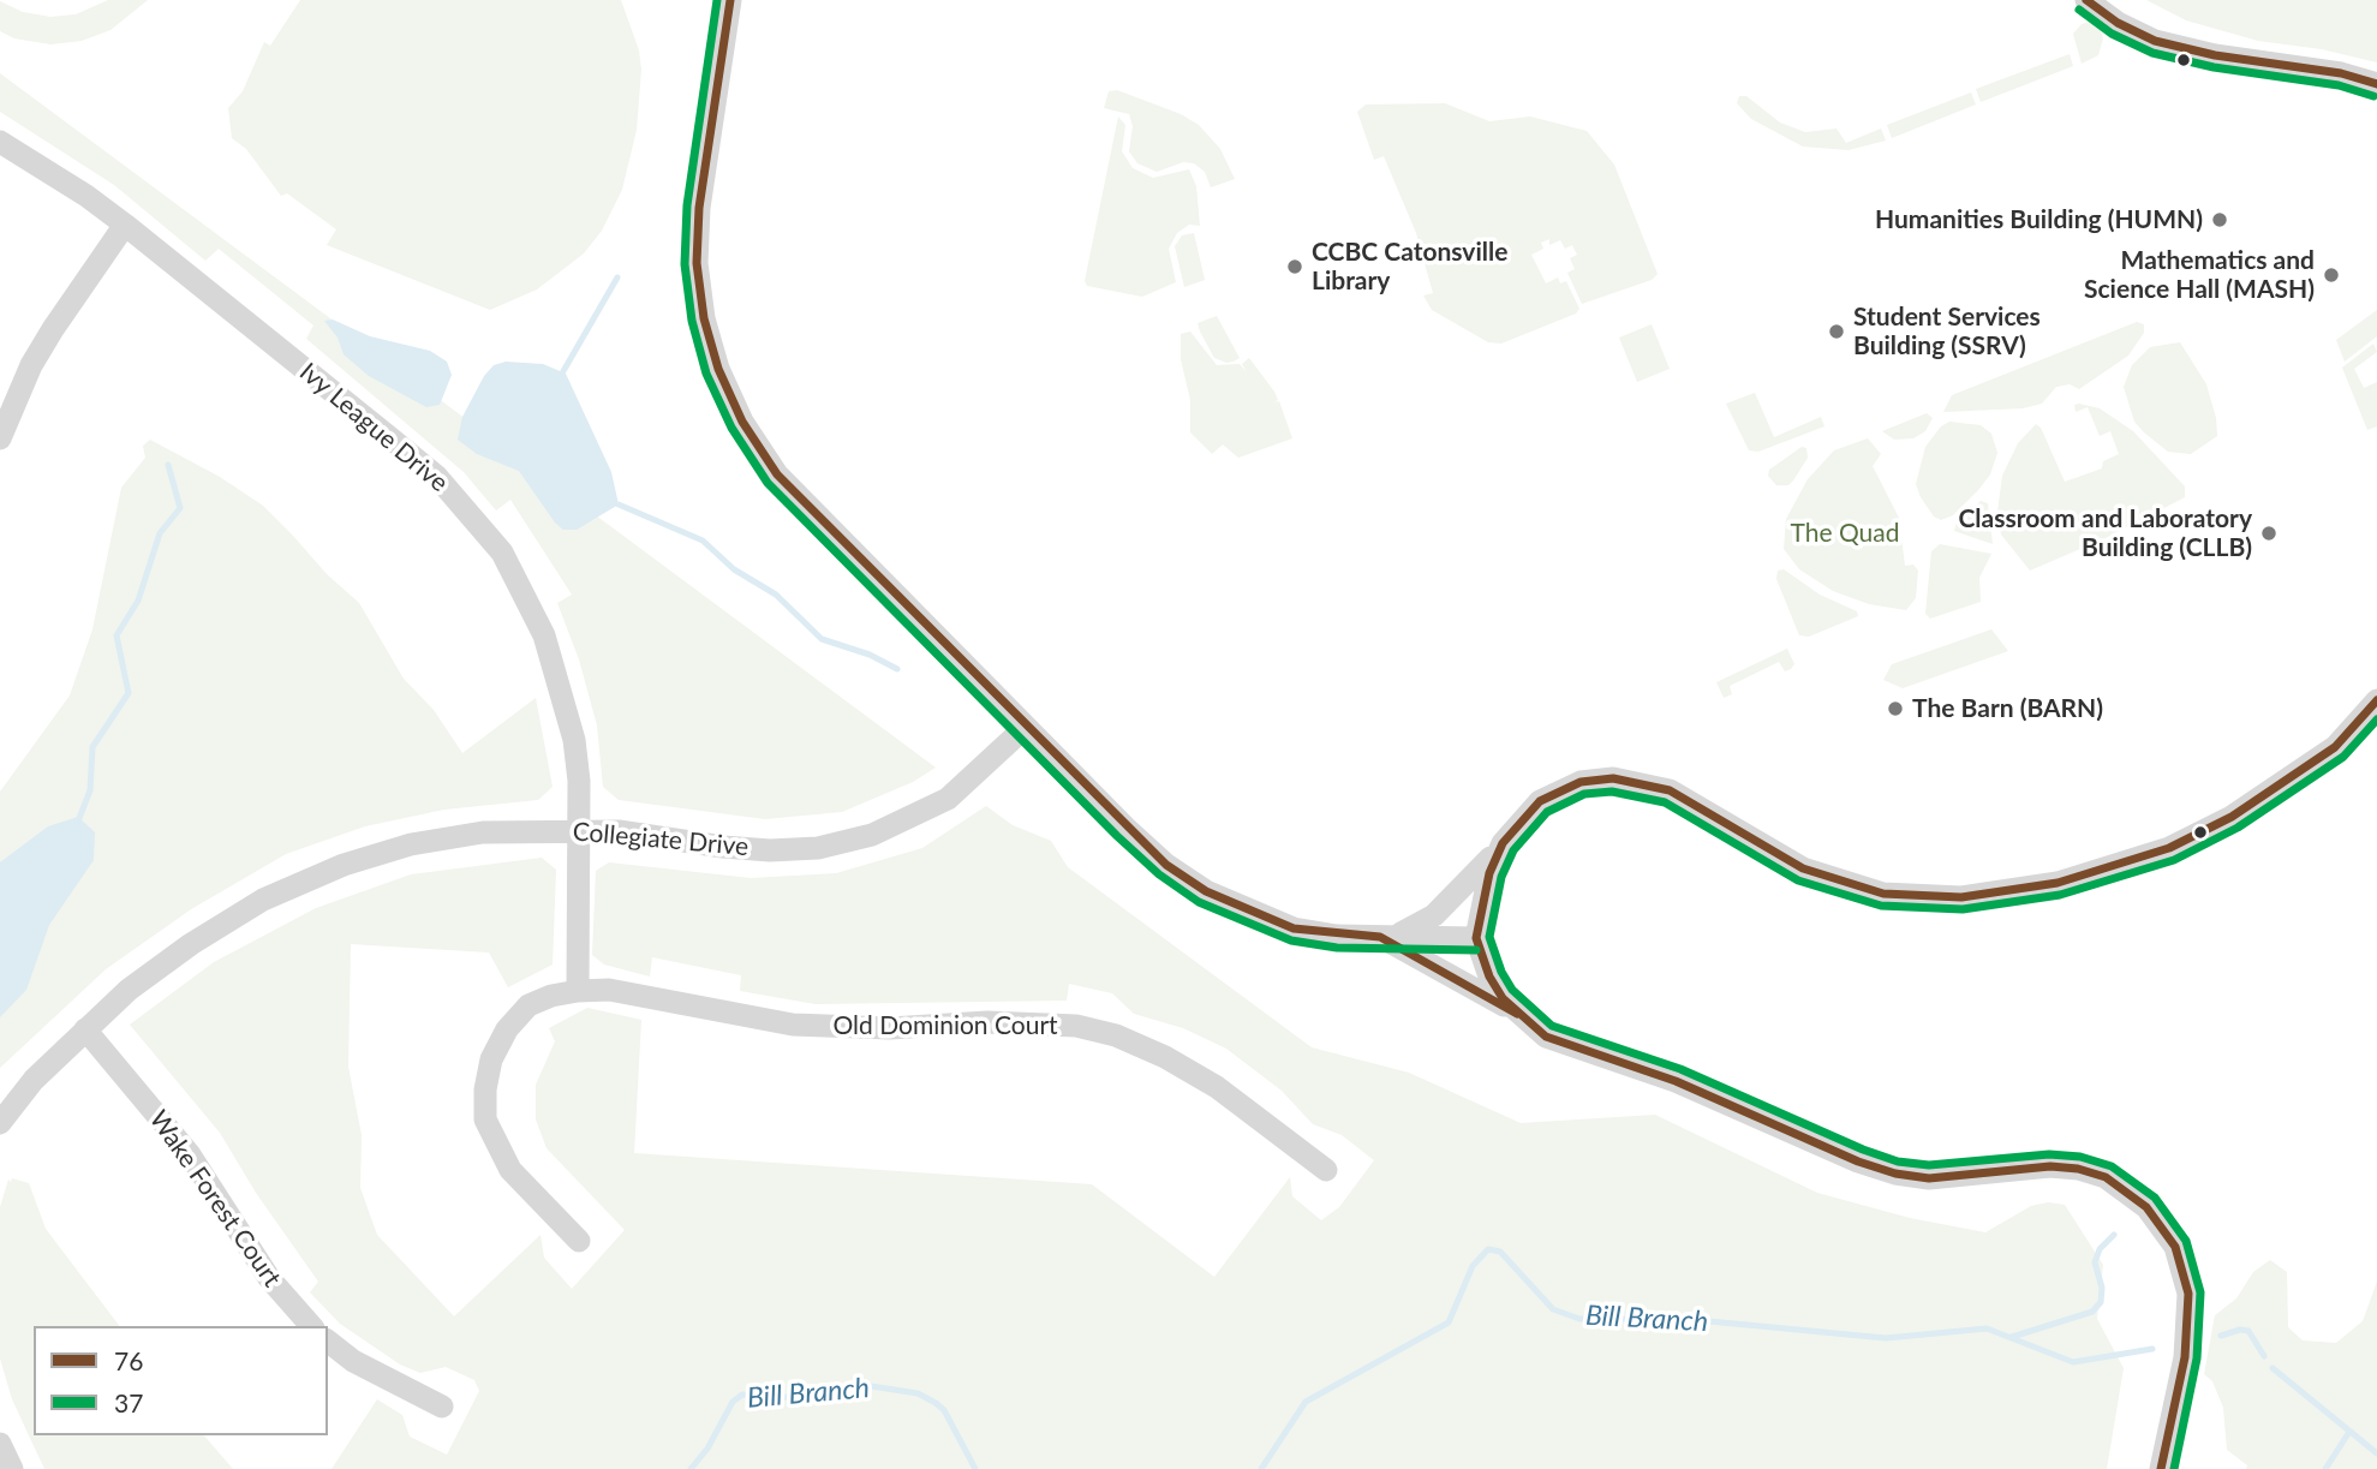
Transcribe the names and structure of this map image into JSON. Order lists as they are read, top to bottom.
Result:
{
  "streets": {
    "street": [
      "Ivy League Drive",
      "Collegiate Drive",
      "Old Dominion Court",
      "Wake Forest Court"
    ]
  },
  "crossings": [
    ["Ivy League Drive", "Collegiate Drive"],
    ["Collegiate Drive", "Wake Forest Court"]
  ],
  "water": ["Bill Branch"],
  "parks": ["The Quad"],
  "places": [
    "Humanities Building (HUMN)",
    "CCBC Catonsville Library",
    "Mathematics and Science Hall (MASH)",
    "Student Services Building (SSRV)",
    "Classroom and Laboratory Building (CLLB)",
    "The Barn (BARN)"
  ],
  "lines": ["transit line 76", "transit line 37"],
  "legend": ["76", "37"]
}
